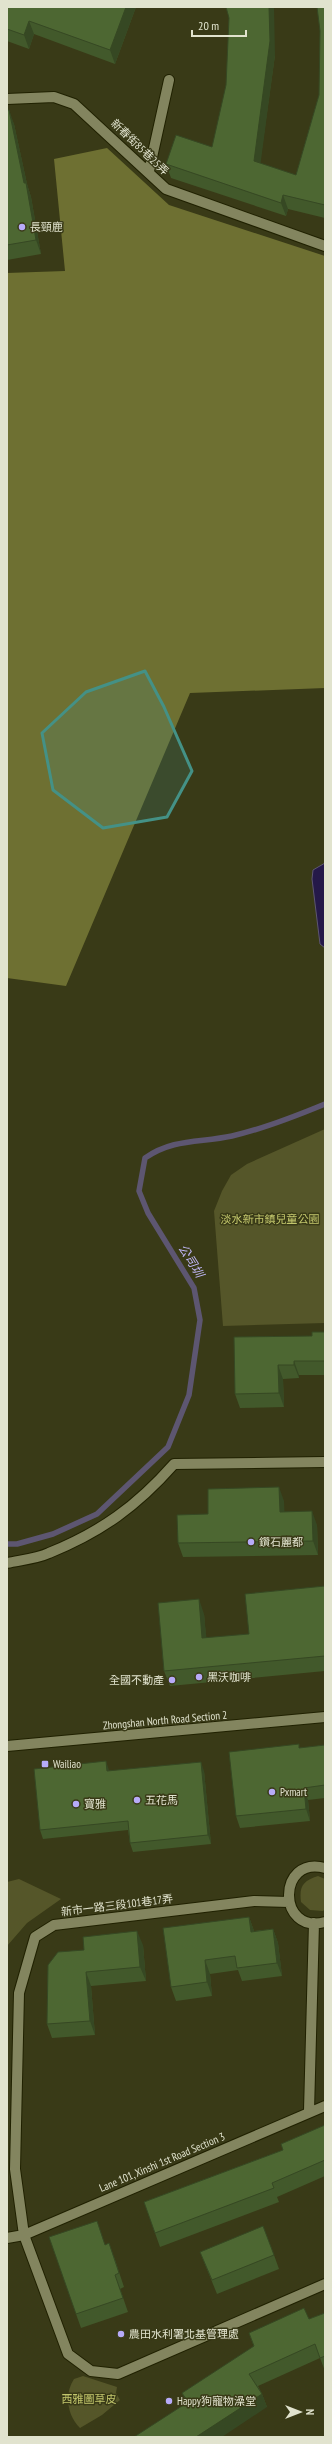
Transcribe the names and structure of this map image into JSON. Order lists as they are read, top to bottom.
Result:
{
  "streets": {
    "street": [
      "新春街85巷25弄",
      "Zhongshan North Road Section 2",
      "新市一路三段101巷17弄",
      "Lane 101, Xinshi 1st Road Section 3"
    ]
  },
  "crossings": [
    ["新市一路三段101巷17弄", "Lane 101, Xinshi 1st Road Section 3"]
  ],
  "water": ["公司圳"],
  "parks": ["淡水新市鎮兒童公園", "西雅圖草皮"],
  "places": {
    "other": [
      "長頸鹿",
      "鑽石麗都",
      "黑沃咖啡",
      "全國不動產",
      "Pxmart",
      "五花馬",
      "寶雅",
      "農田水利署北基管理處",
      "Happy狗寵物澡堂"
    ],
    "transit": ["Wailiao"]
  },
  "scale_bar": "20 m",
  "north": "right"
}
